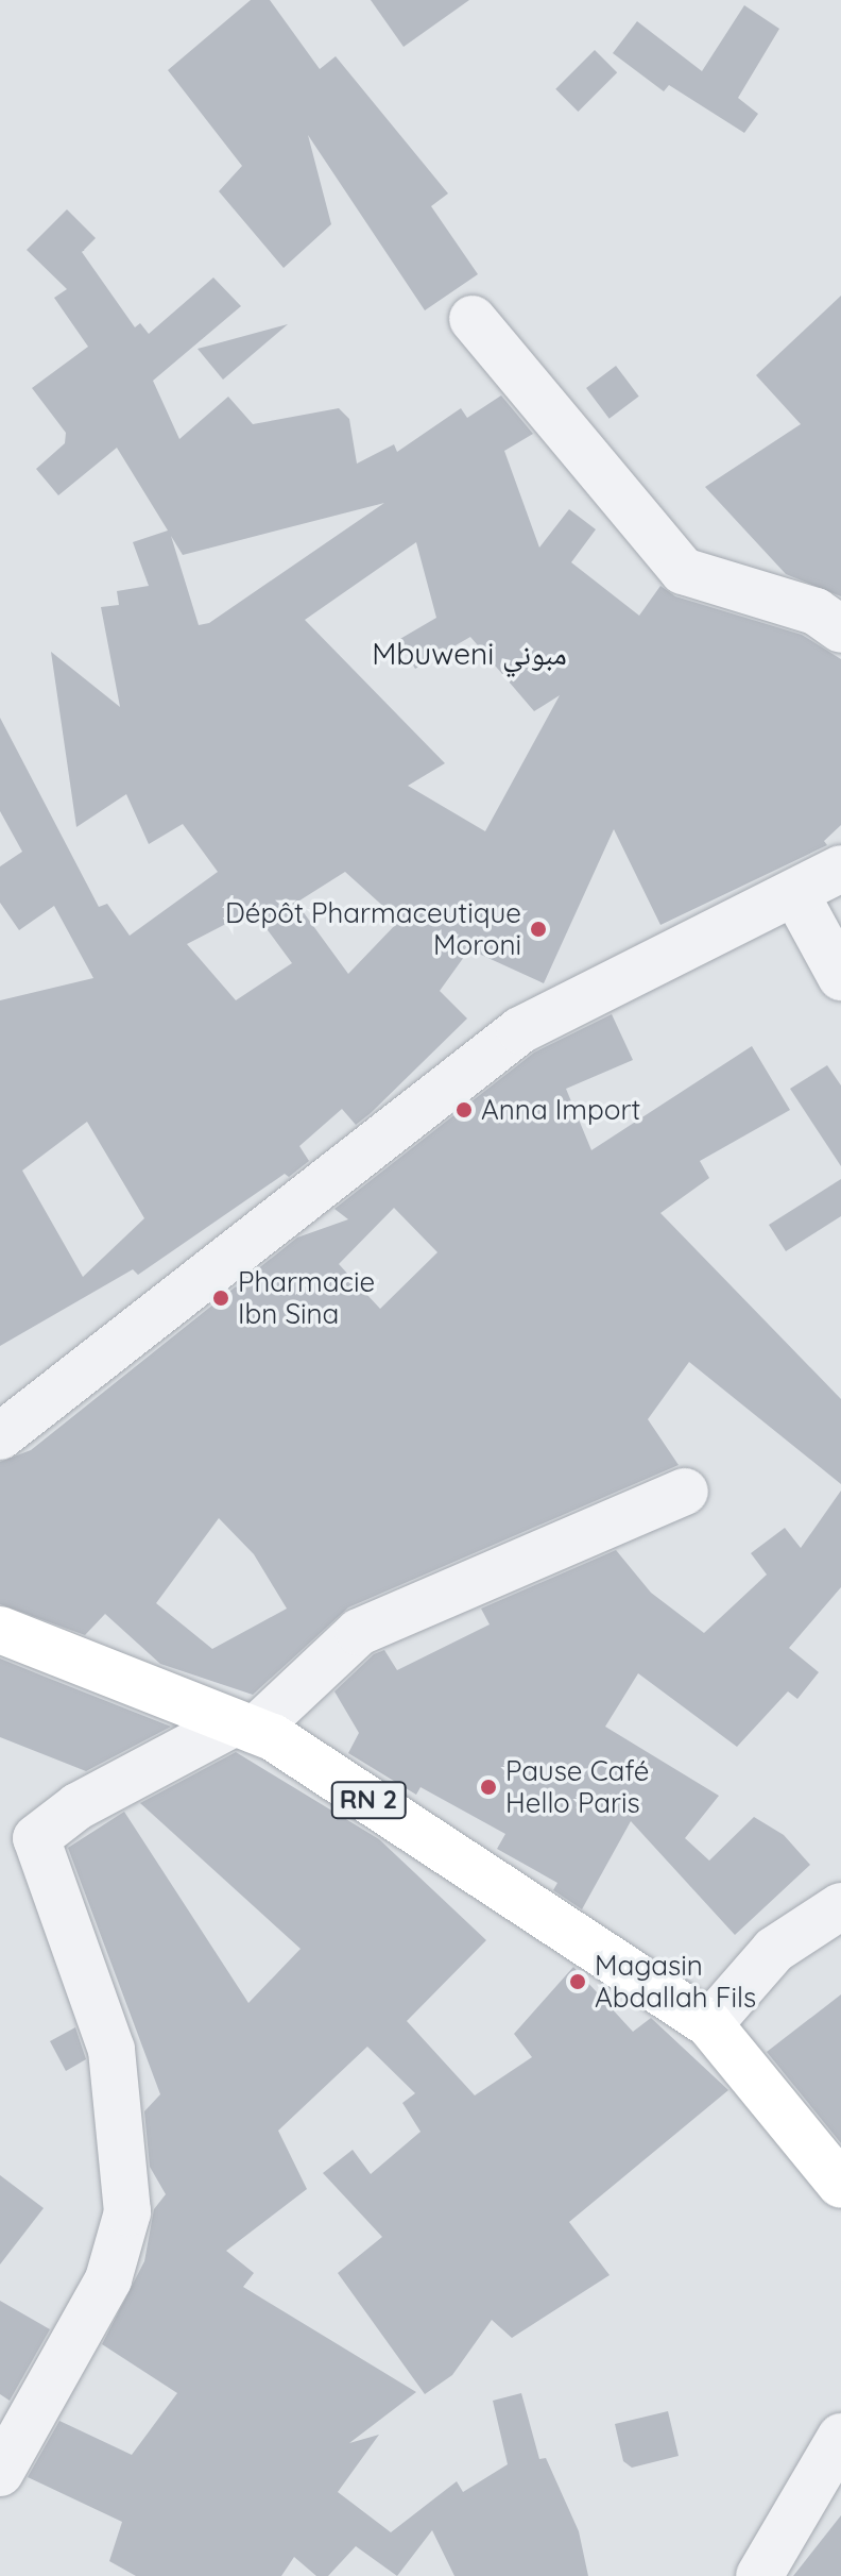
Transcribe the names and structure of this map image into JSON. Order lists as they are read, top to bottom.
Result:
{
  "streets": {
    "main road": ["RN 2"]
  },
  "districts": ["Mbuweni مبوني"],
  "places": [
    "Dépôt Pharmaceutique Moroni",
    "Anna Import",
    "Pharmacie Ibn Sina",
    "Pause Café Hello Paris",
    "Magasin Abdallah Fils"
  ]
}
